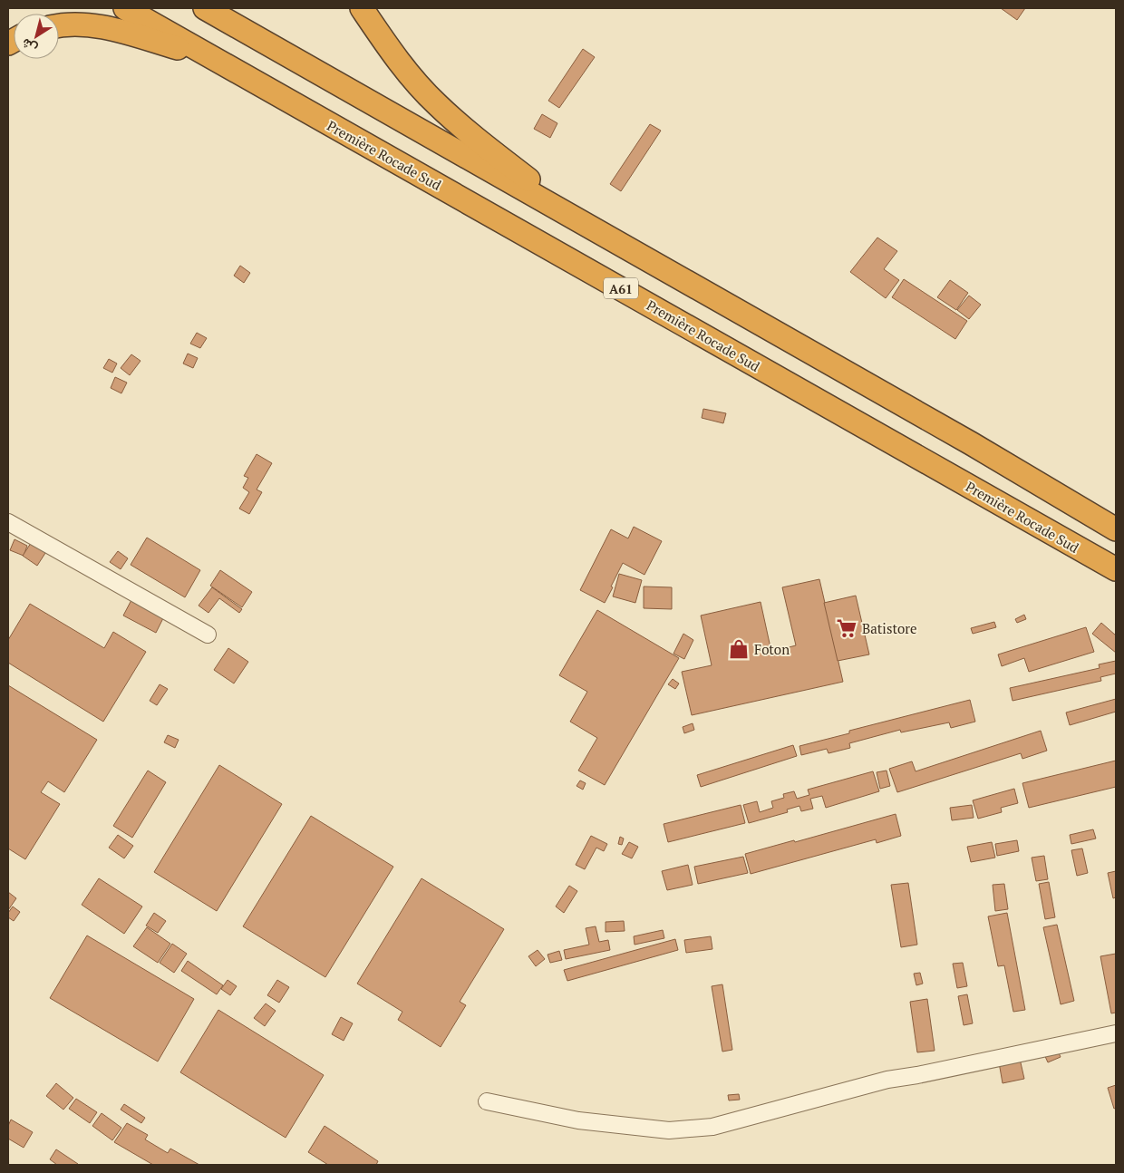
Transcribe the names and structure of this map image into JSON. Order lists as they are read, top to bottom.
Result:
{
  "streets": {
    "highway": ["Première Rocade Sud", "A61"]
  },
  "places": {
    "supermarket": ["Batistore"],
    "shop": ["Foton"]
  },
  "north": "bottom left"
}
